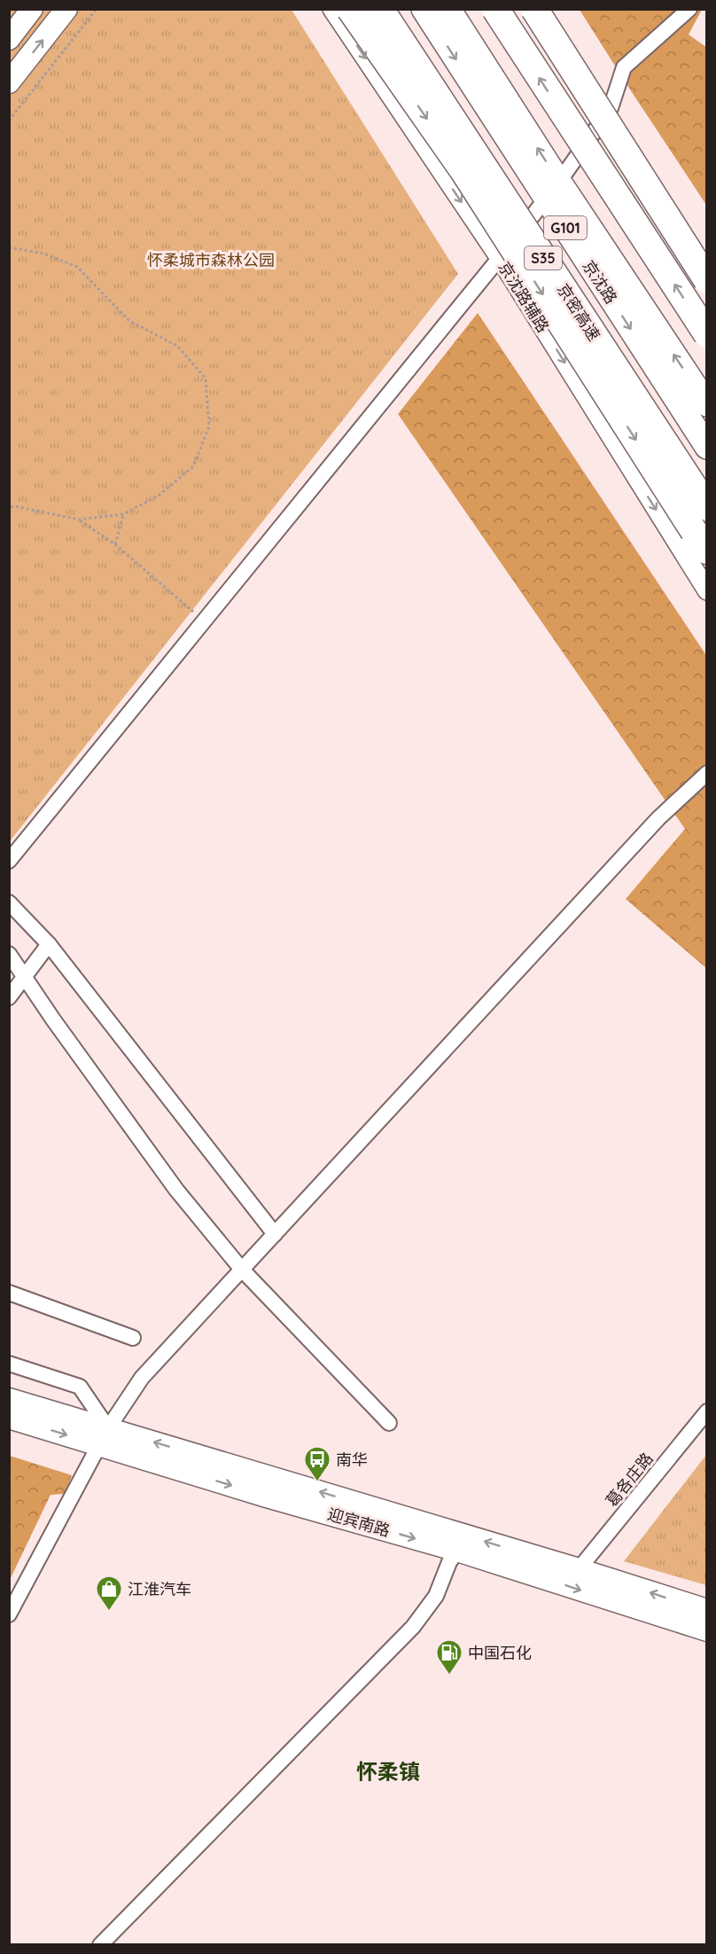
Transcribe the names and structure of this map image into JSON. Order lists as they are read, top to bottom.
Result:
{
  "streets": {
    "highway": [
      "G101",
      "S35",
      "京沈路",
      "京密高速"
    ],
    "main road": ["迎宾南路"],
    "street": ["京沈路辅路", "葛各庄路"]
  },
  "crossings": [
    ["葛各庄路", "迎宾南路"]
  ],
  "one_way": ["京沈路辅路"],
  "districts": ["怀柔镇"],
  "parks": ["怀柔城市森林公园"],
  "places": {
    "bus stop": ["南华"],
    "shop": ["江淮汽车"],
    "fuel station": ["中国石化"]
  }
}
